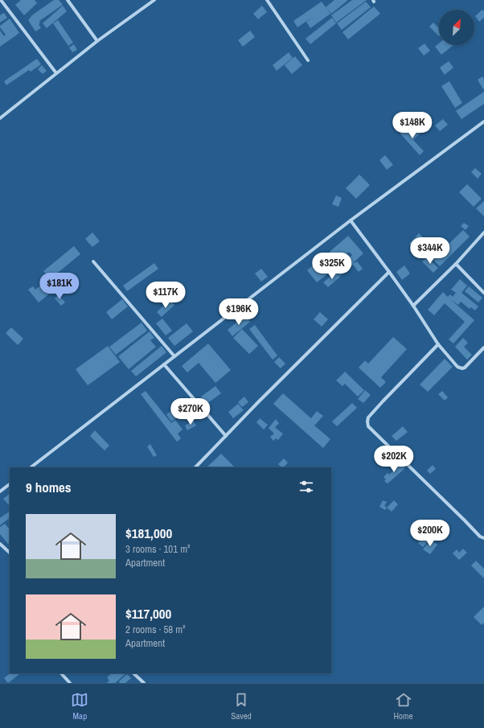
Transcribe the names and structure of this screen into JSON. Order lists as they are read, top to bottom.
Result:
{
  "north": "top right",
  "page": {
    "price": [
      "$148K",
      "$344K",
      "$325K",
      "$181K",
      "$117K",
      "$196K",
      "$270K",
      "$202K",
      "$200K"
    ],
    "heading": "9 homes",
    "list": [
      {
        "name": "$181,000",
        "note": "3 rooms · 101 m² · Apartment"
      },
      {
        "name": "$117,000",
        "note": "2 rooms · 58 m² · Apartment"
      }
    ],
    "tabs": ["Map", "Saved", "Home"]
  }
}
